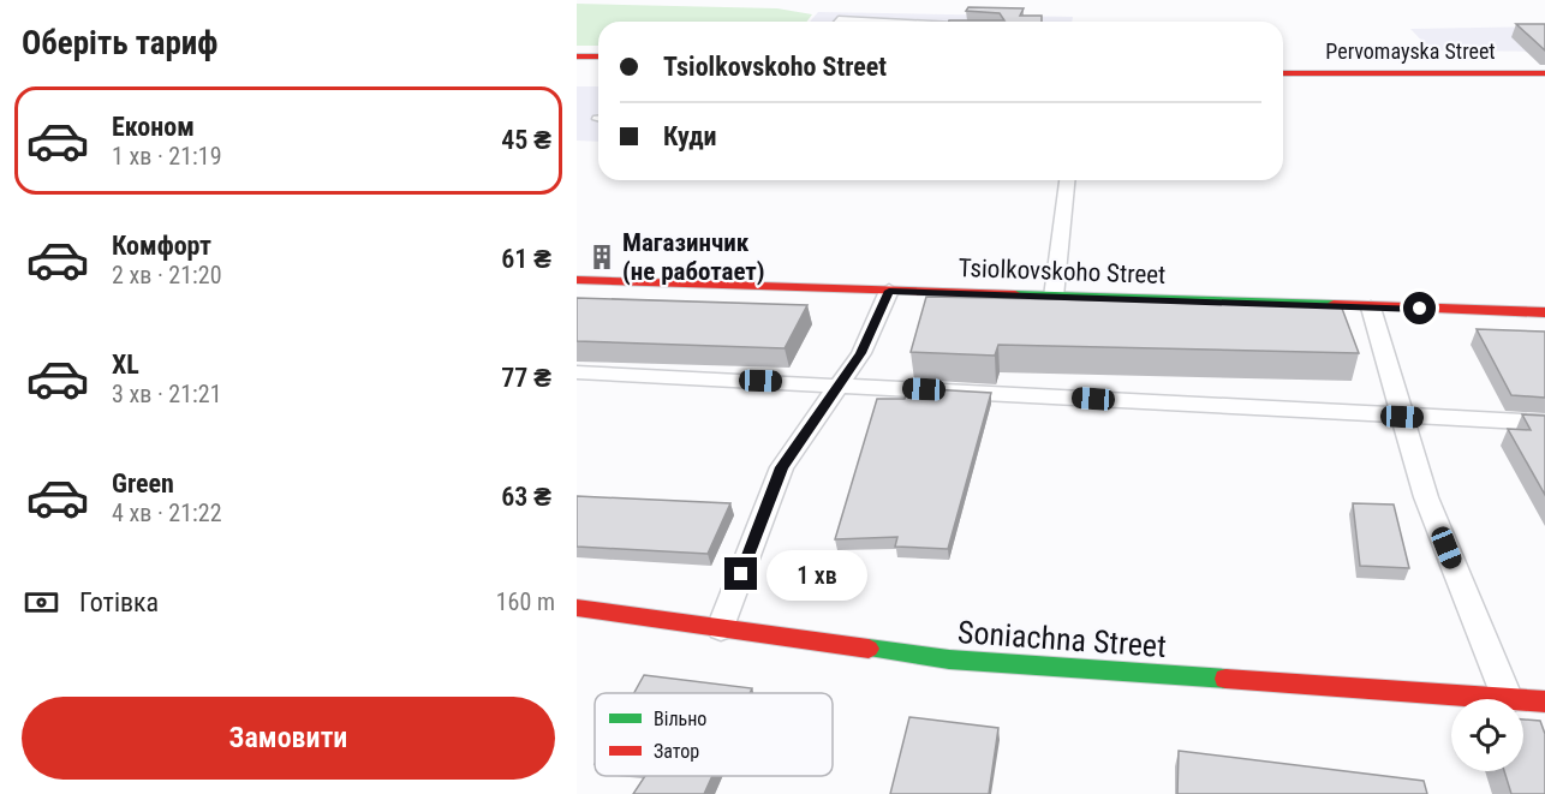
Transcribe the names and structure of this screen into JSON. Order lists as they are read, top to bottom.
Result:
{
  "streets": {
    "street": ["Pervomayska Street", "Tsiolkovskoho Street", "Soniachna Street"]
  },
  "places": {
    "building": ["Магазинчик (не работает)"]
  },
  "legend": ["Вільно", "Затор"],
  "page": {
    "heading": "Оберіть тариф",
    "banner": ["Tsiolkovskoho Street", "Куди"],
    "list": [
      {
        "name": "Економ",
        "note": "1 хв · 21:19",
        "value": "45 ₴"
      },
      {
        "name": "Комфорт",
        "note": "2 хв · 21:20",
        "value": "61 ₴"
      },
      {
        "name": "XL",
        "note": "3 хв · 21:21",
        "value": "77 ₴"
      },
      {
        "name": "Green",
        "note": "4 хв · 21:22",
        "value": "63 ₴"
      }
    ],
    "bubble": "1 хв",
    "pay": ["Готівка", "160 m"],
    "buttons": "Замовити"
  }
}
